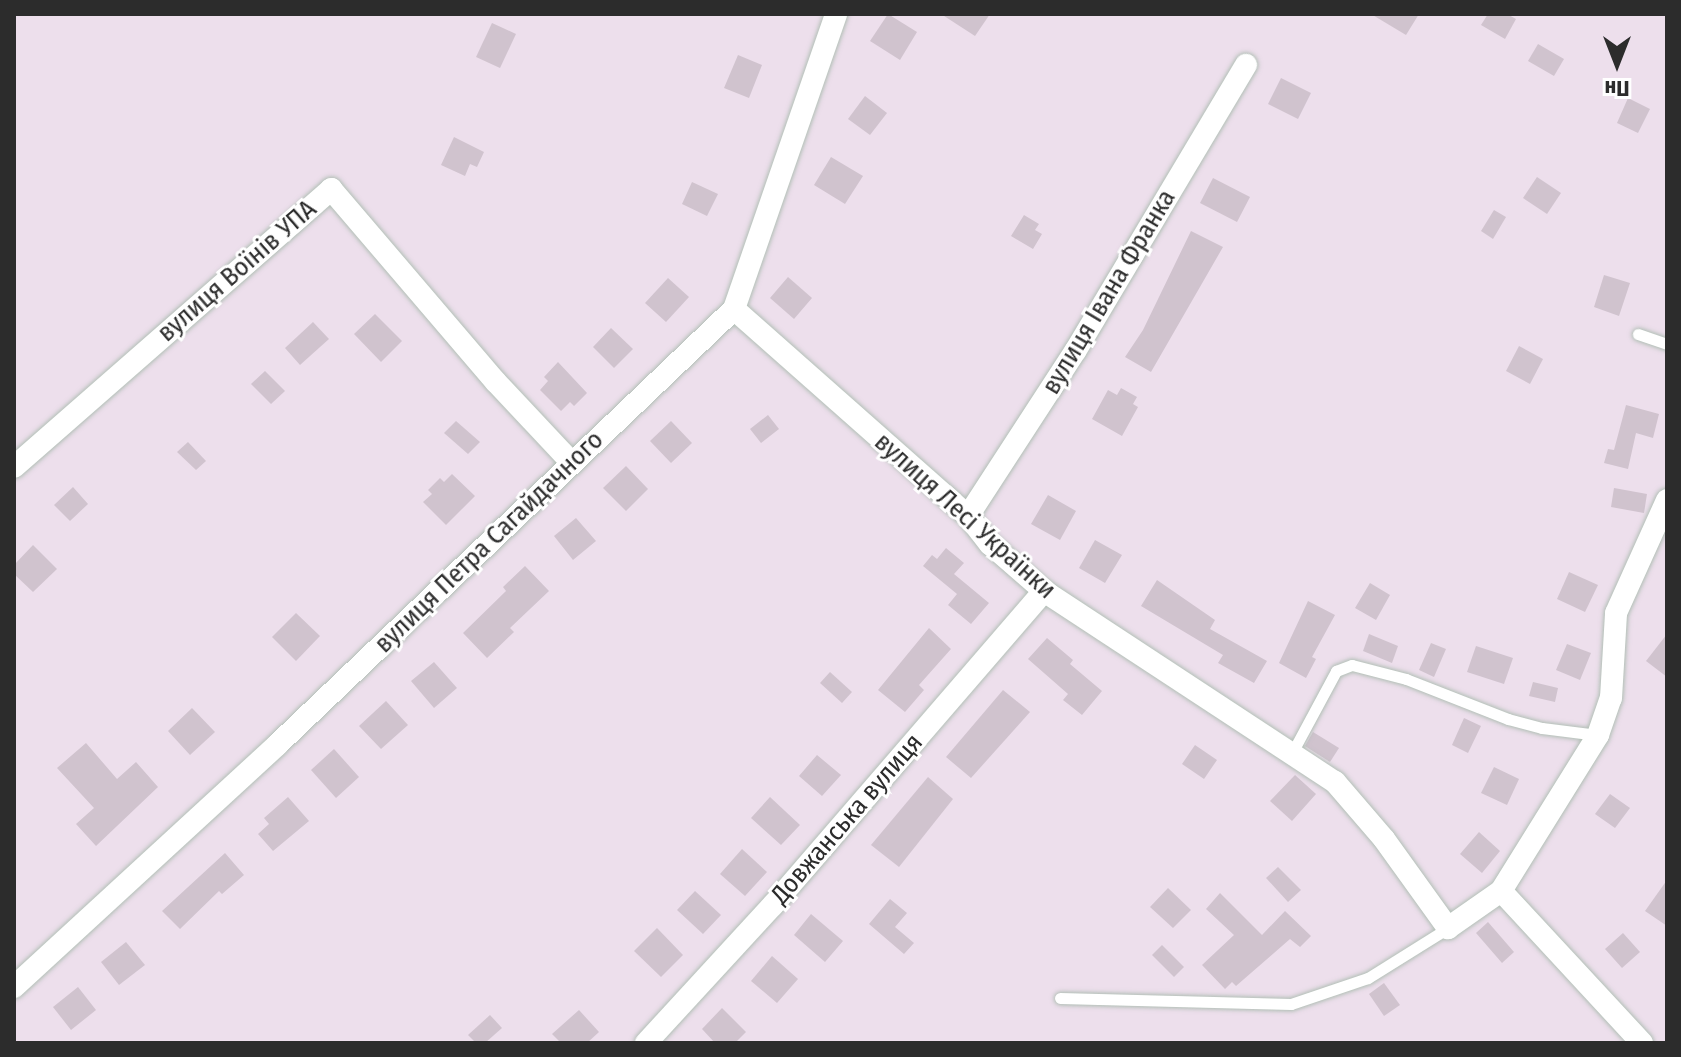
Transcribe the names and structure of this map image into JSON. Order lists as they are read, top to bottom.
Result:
{
  "streets": {
    "street": [
      "вулиця Воїнів УПА",
      "вулиця Івана Франка",
      "вулиця Лесі Українки",
      "вулиця Петра Сагайдачного",
      "Довжанська вулиця"
    ]
  },
  "crossings": [
    ["вулиця Воїнів УПА", "вулиця Петра Сагайдачного"],
    ["вулиця Івана Франка", "вулиця Лесі Українки"],
    ["вулиця Лесі Українки", "вулиця Петра Сагайдачного"],
    ["вулиця Лесі Українки", "Довжанська вулиця"]
  ],
  "north": "bottom"
}
